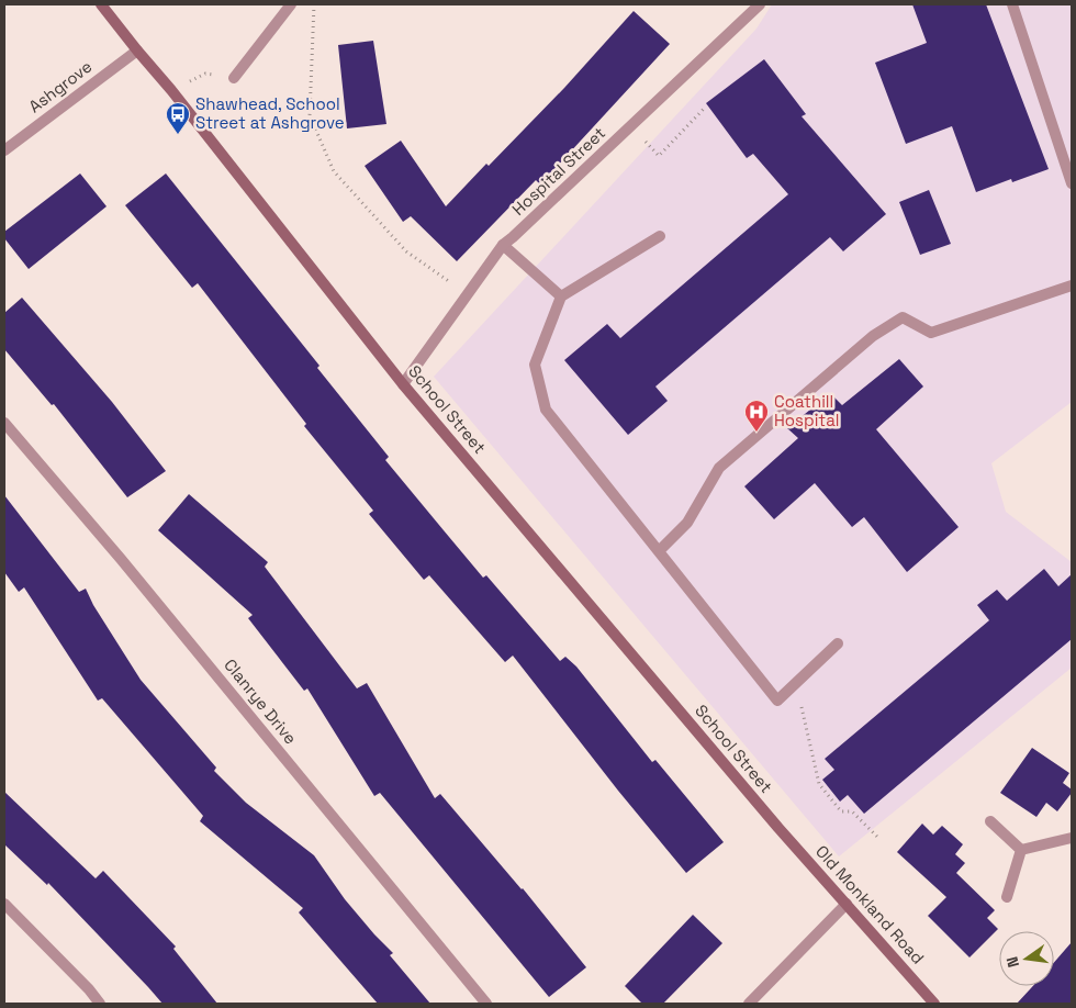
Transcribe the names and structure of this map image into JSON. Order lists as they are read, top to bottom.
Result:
{
  "streets": {
    "street": [
      "Ashgrove",
      "Hospital Street",
      "School Street",
      "Clanrye Drive",
      "Old Monkland Road"
    ]
  },
  "crossings": [
    ["Ashgrove", "School Street"],
    ["Hospital Street", "School Street"],
    ["School Street", "Old Monkland Road"]
  ],
  "places": {
    "bus stop": ["Shawhead, School Street at Ashgrove"],
    "hospital": ["Coathill Hospital"]
  },
  "north": "left"
}
